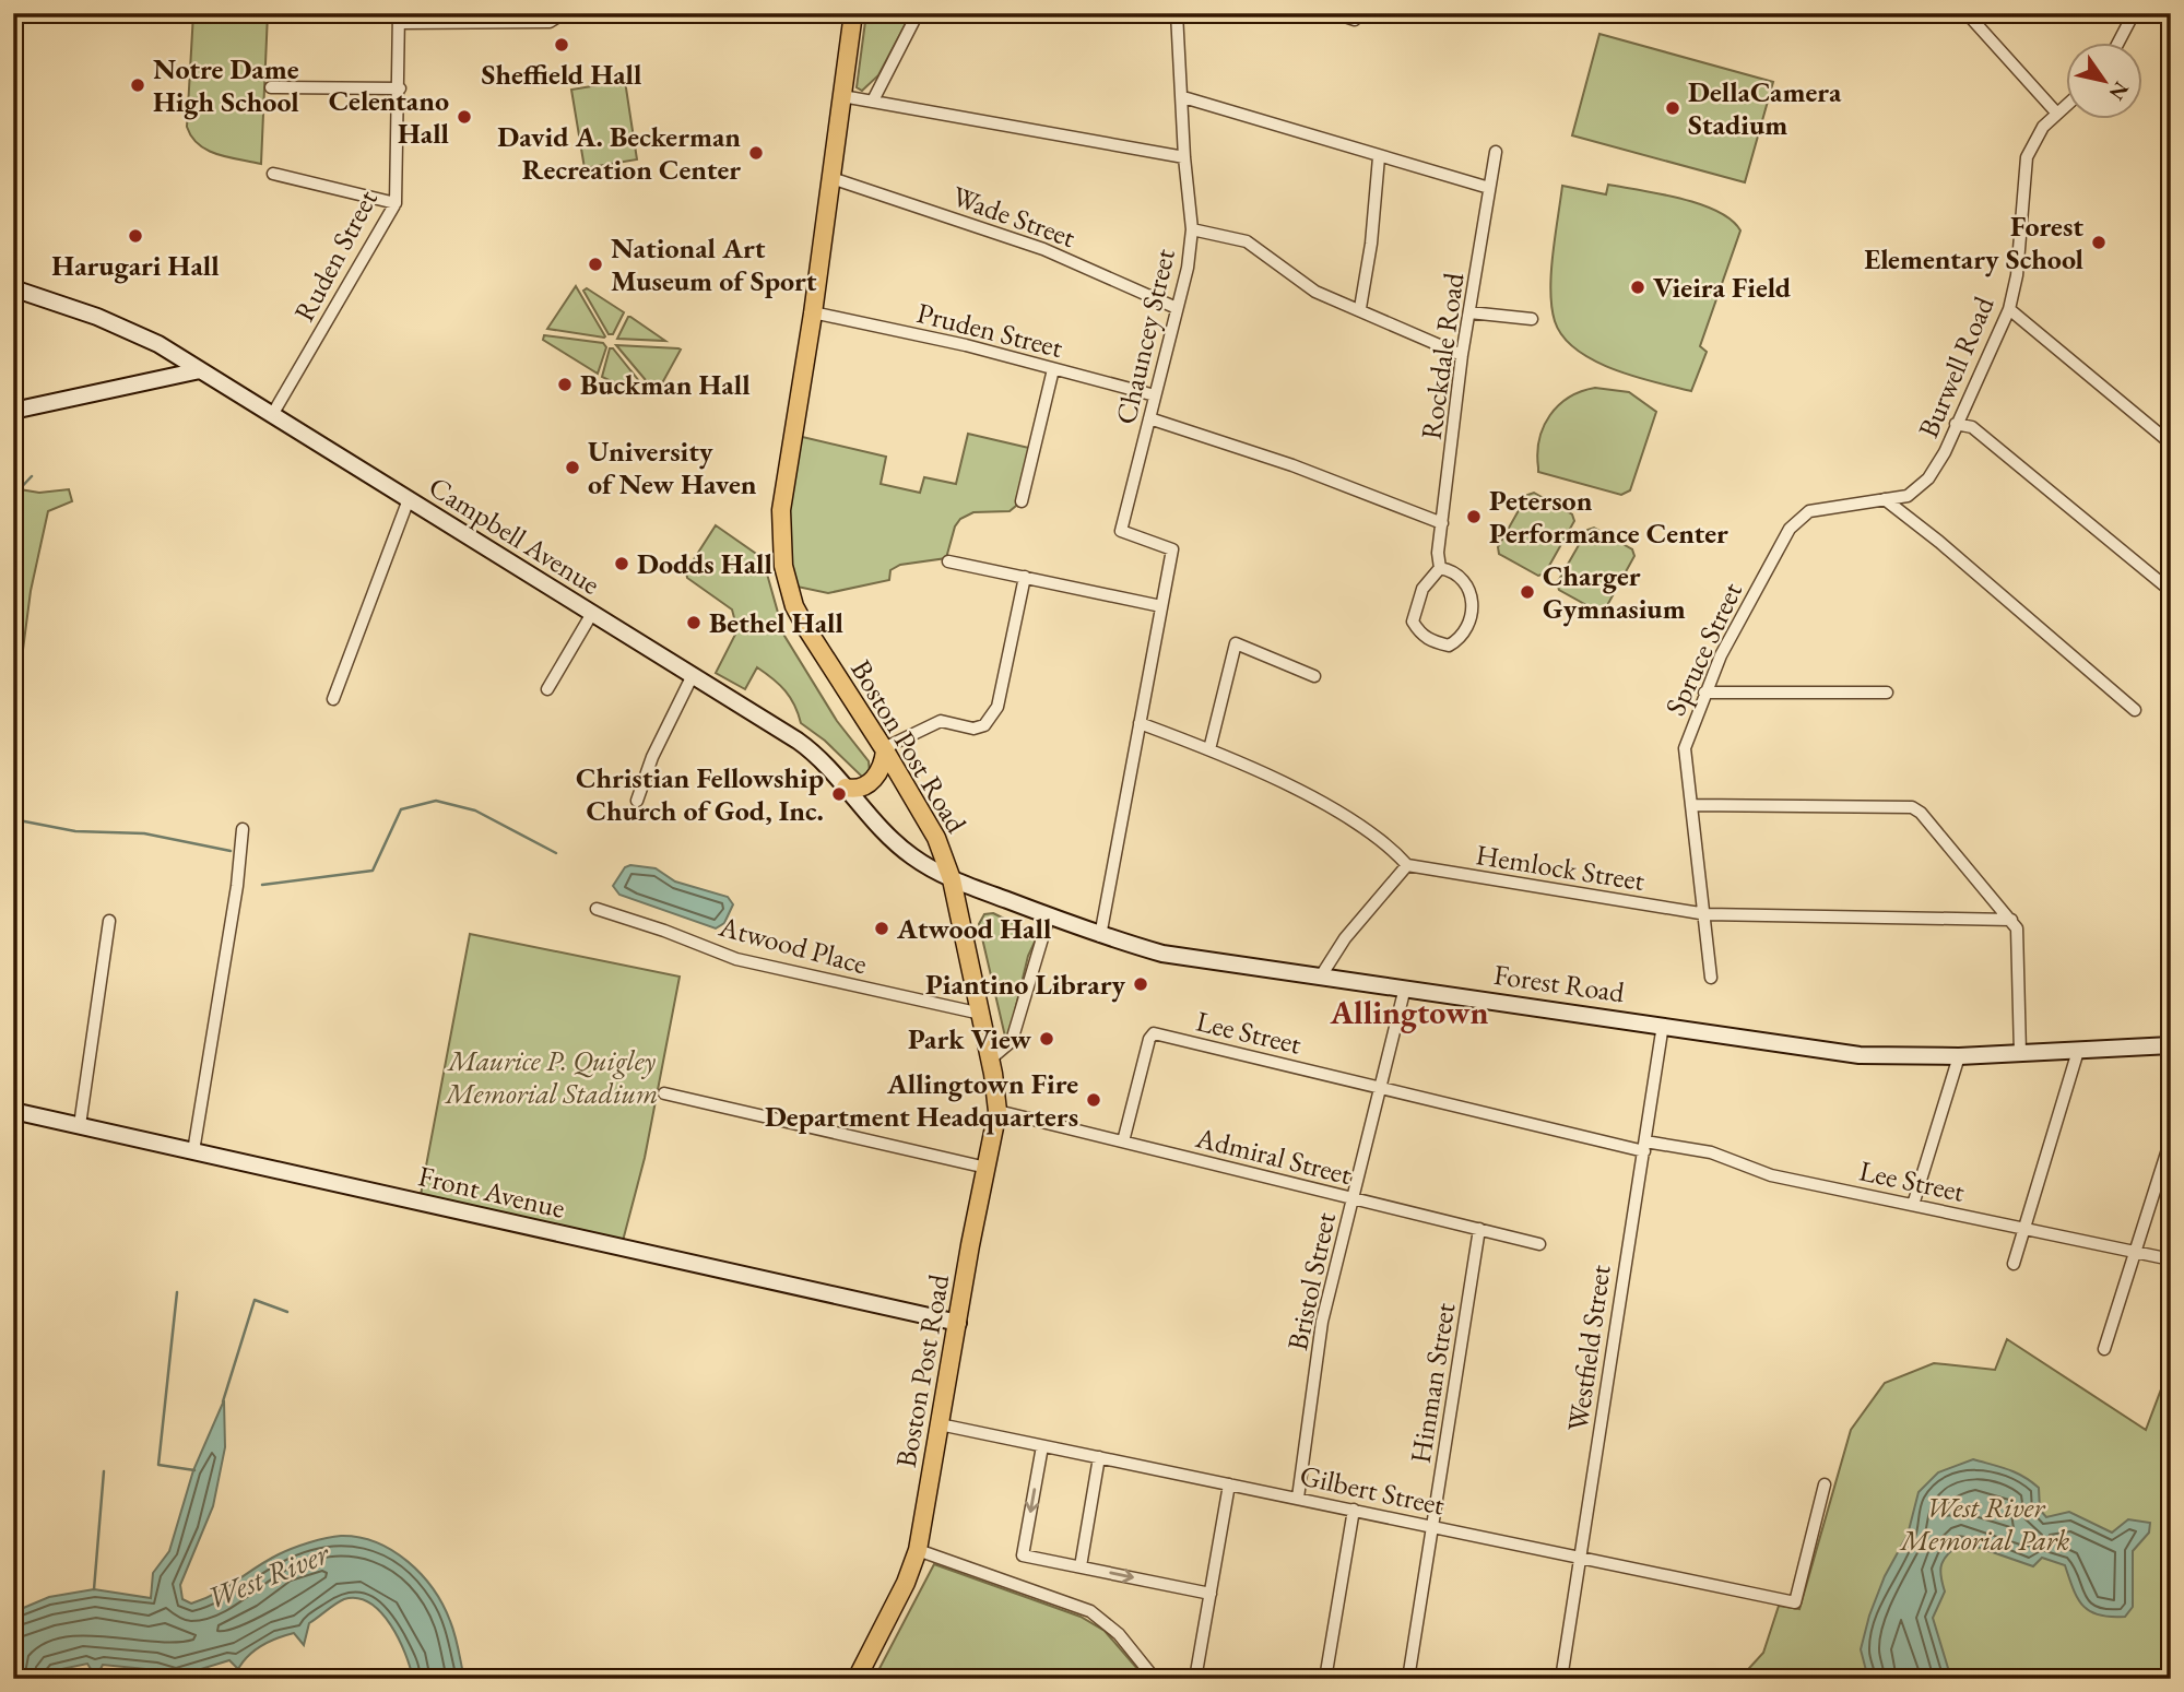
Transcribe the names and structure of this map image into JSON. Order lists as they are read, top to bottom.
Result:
{
  "streets": {
    "main road": [
      "Campbell Avenue",
      "Boston Post Road",
      "Forest Road",
      "Front Avenue"
    ],
    "street": [
      "Wade Street",
      "Ruden Street",
      "Pruden Street",
      "Chauncey Street",
      "Rockdale Road",
      "Burwell Road",
      "Spruce Street",
      "Hemlock Street",
      "Atwood Place",
      "Lee Street",
      "Admiral Street",
      "Bristol Street",
      "Westfield Street",
      "Hinman Street",
      "Gilbert Street"
    ]
  },
  "crossings": [
    ["Wade Street", "Chauncey Street"],
    ["Wade Street", "Boston Post Road"],
    ["Ruden Street", "Campbell Avenue"],
    ["Pruden Street", "Chauncey Street"],
    ["Pruden Street", "Boston Post Road"],
    ["Burwell Road", "Spruce Street"],
    ["Campbell Avenue", "Boston Post Road"],
    ["Campbell Avenue", "Forest Road"],
    ["Spruce Street", "Hemlock Street"],
    ["Boston Post Road", "Atwood Place"],
    ["Boston Post Road", "Forest Road"],
    ["Boston Post Road", "Admiral Street"],
    ["Boston Post Road", "Front Avenue"],
    ["Boston Post Road", "Gilbert Street"],
    ["Forest Road", "Bristol Street"],
    ["Forest Road", "Westfield Street"],
    ["Lee Street", "Admiral Street"],
    ["Lee Street", "Bristol Street"],
    ["Lee Street", "Westfield Street"],
    ["Admiral Street", "Bristol Street"],
    ["Admiral Street", "Hinman Street"],
    ["Bristol Street", "Gilbert Street"],
    ["Westfield Street", "Gilbert Street"],
    ["Hinman Street", "Gilbert Street"]
  ],
  "districts": ["Allingtown"],
  "water": ["West River"],
  "parks": ["Maurice P. Quigley Memorial Stadium", "West River Memorial Park"],
  "places": [
    "Sheffield Hall",
    "Notre Dame High School",
    "DellaCamera Stadium",
    "Celentano Hall",
    "David A. Beckerman Recreation Center",
    "Harugari Hall",
    "Forest Elementary School",
    "National Art Museum of Sport",
    "Vieira Field",
    "Buckman Hall",
    "University of New Haven",
    "Peterson Performance Center",
    "Dodds Hall",
    "Charger Gymnasium",
    "Bethel Hall",
    "Christian Fellowship Church of God, Inc.",
    "Atwood Hall",
    "Piantino Library",
    "Park View",
    "Allingtown Fire Department Headquarters"
  ],
  "north": "bottom right"
}
